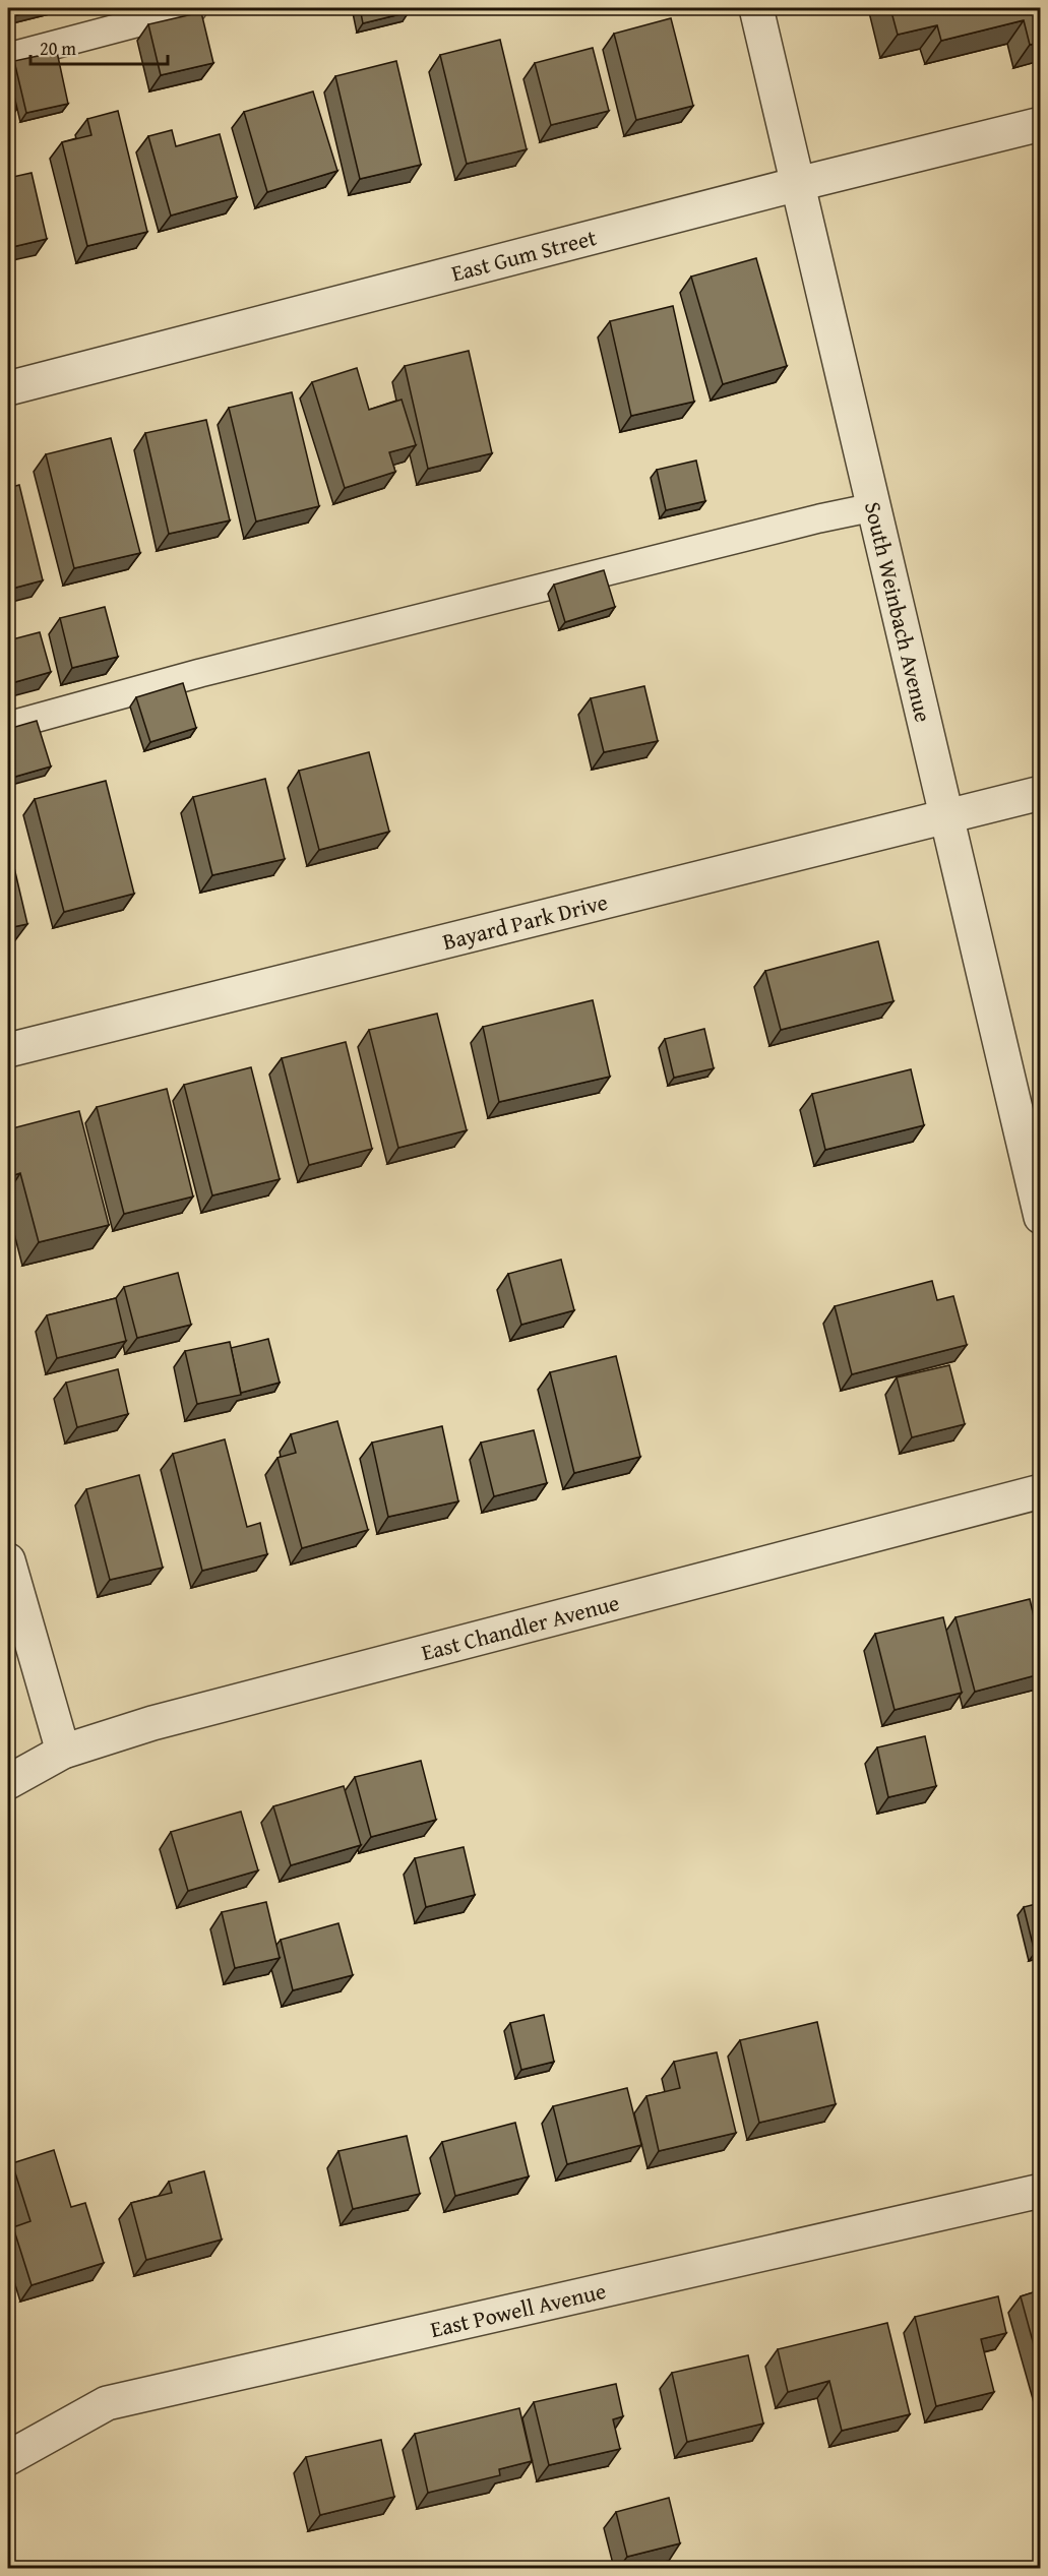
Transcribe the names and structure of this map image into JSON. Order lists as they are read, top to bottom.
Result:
{
  "streets": {
    "street": [
      "East Gum Street",
      "South Weinbach Avenue",
      "Bayard Park Drive",
      "East Chandler Avenue",
      "East Powell Avenue"
    ]
  },
  "crossings": [
    ["East Gum Street", "South Weinbach Avenue"],
    ["South Weinbach Avenue", "Bayard Park Drive"]
  ],
  "scale_bar": "20 m"
}
